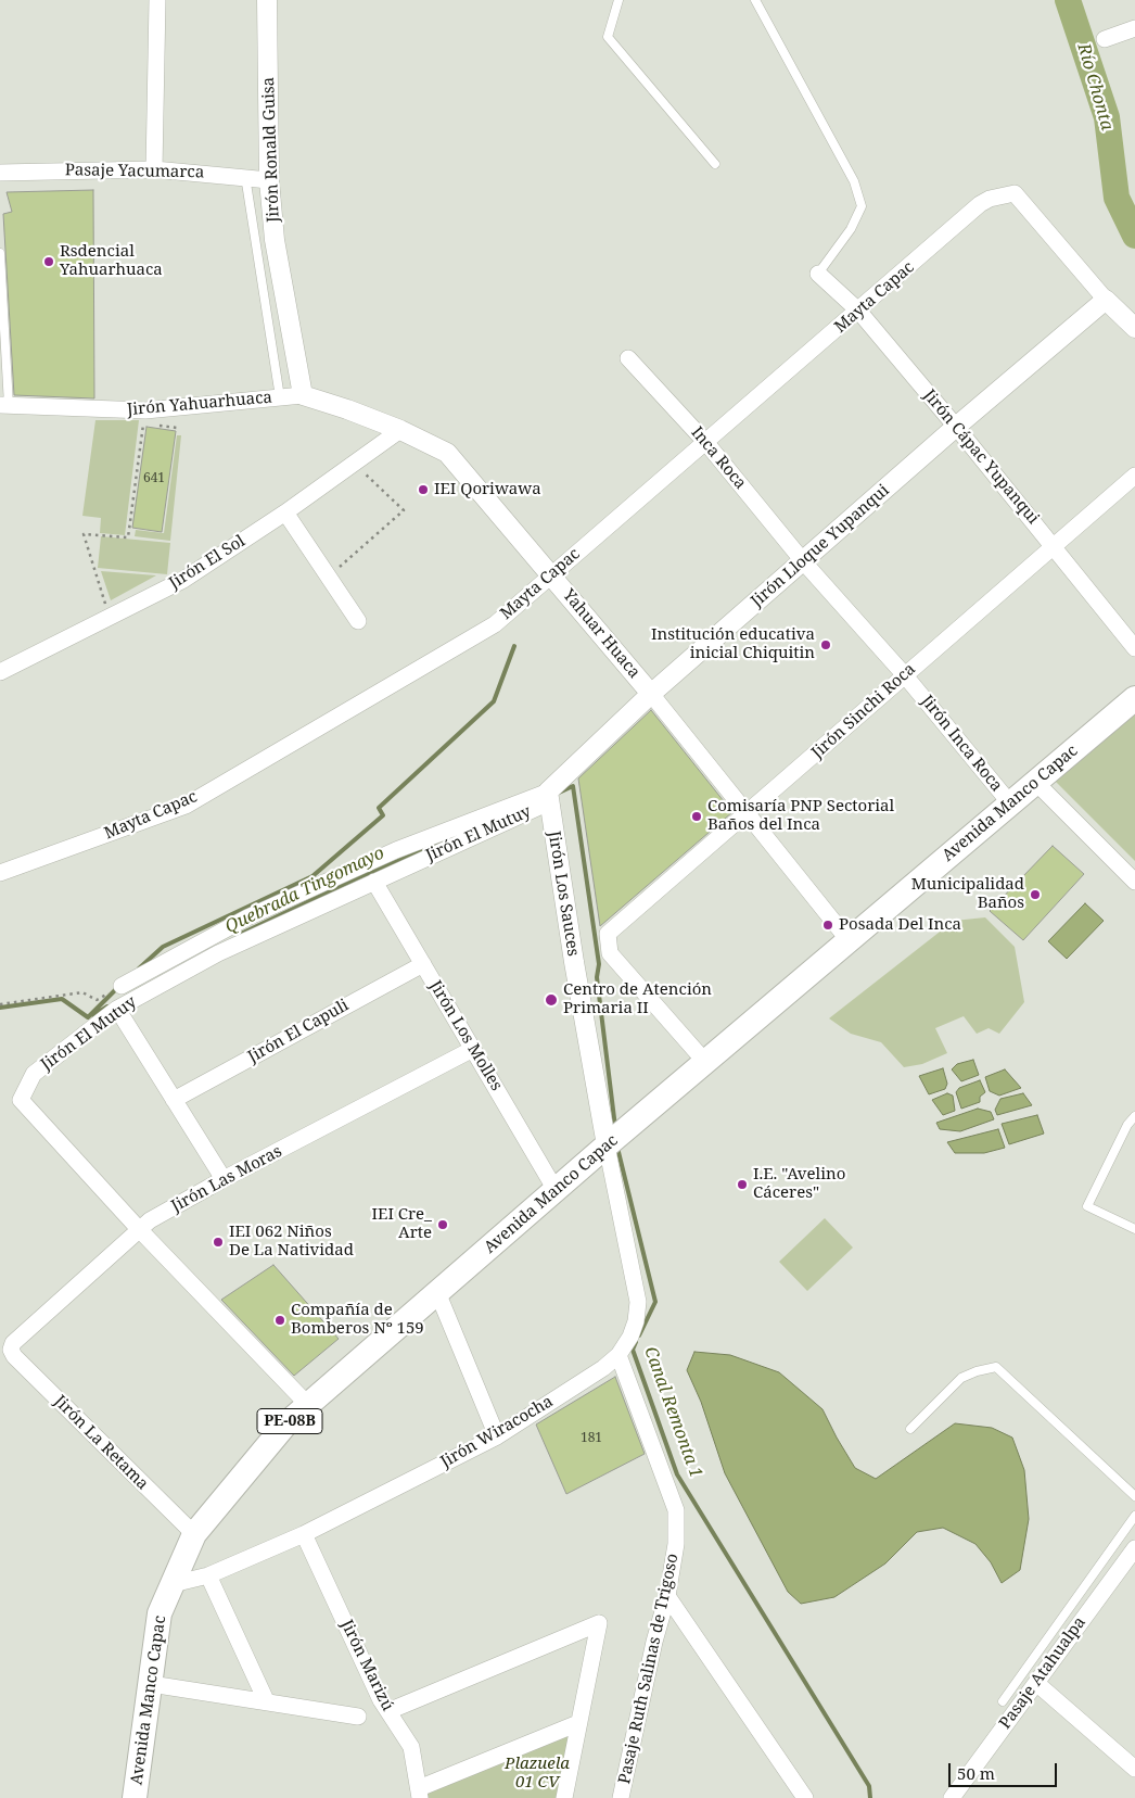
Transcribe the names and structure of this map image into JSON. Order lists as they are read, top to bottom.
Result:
{
  "streets": {
    "main road": ["Avenida Manco Capac", "PE-08B"],
    "street": [
      "Jirón Ronald Guisa",
      "Pasaje Yacumarca",
      "Mayta Capac",
      "Jirón Yahuarhuaca",
      "Jirón Cápac Yupanqui",
      "Inca Roca",
      "Jirón Lloque Yupanqui",
      "Jirón El Sol",
      "Yahuar Huaca",
      "Jirón Sinchi Roca",
      "Jirón Inca Roca",
      "Jirón El Mutuy",
      "Jirón Los Sauces",
      "Jirón El Capuli",
      "Jirón Los Molles",
      "Jirón Las Moras",
      "Jirón Wiracocha",
      "Jirón La Retama",
      "Jirón Marizú",
      "Pasaje Ruth Salinas de Trigoso",
      "Pasaje Atahualpa"
    ]
  },
  "crossings": [
    ["Jirón Ronald Guisa", "Pasaje Yacumarca"],
    ["Jirón Ronald Guisa", "Jirón Yahuarhuaca"],
    ["Jirón Ronald Guisa", "Yahuar Huaca"],
    ["Mayta Capac", "Jirón Cápac Yupanqui"],
    ["Mayta Capac", "Inca Roca"],
    ["Mayta Capac", "Jirón Lloque Yupanqui"],
    ["Mayta Capac", "Yahuar Huaca"],
    ["Jirón Yahuarhuaca", "Yahuar Huaca"],
    ["Jirón Cápac Yupanqui", "Jirón Lloque Yupanqui"],
    ["Jirón Cápac Yupanqui", "Jirón Sinchi Roca"],
    ["Inca Roca", "Jirón Lloque Yupanqui"],
    ["Inca Roca", "Jirón Inca Roca"],
    ["Jirón Lloque Yupanqui", "Yahuar Huaca"],
    ["Jirón Lloque Yupanqui", "Jirón Inca Roca"],
    ["Jirón Lloque Yupanqui", "Jirón El Mutuy"],
    ["Jirón Lloque Yupanqui", "Jirón Los Sauces"],
    ["Jirón El Sol", "Yahuar Huaca"],
    ["Yahuar Huaca", "Jirón Sinchi Roca"],
    ["Yahuar Huaca", "Avenida Manco Capac"],
    ["Jirón Sinchi Roca", "Jirón Inca Roca"],
    ["Jirón Sinchi Roca", "Avenida Manco Capac"],
    ["Jirón Inca Roca", "Avenida Manco Capac"],
    ["Avenida Manco Capac", "Jirón El Mutuy"],
    ["Avenida Manco Capac", "Jirón Los Sauces"],
    ["Avenida Manco Capac", "Jirón Los Molles"],
    ["Avenida Manco Capac", "Jirón Wiracocha"],
    ["Avenida Manco Capac", "Jirón La Retama"],
    ["Jirón El Mutuy", "Jirón Los Sauces"],
    ["Jirón El Mutuy", "Jirón Los Molles"],
    ["Jirón El Mutuy", "Jirón Las Moras"],
    ["Jirón Los Sauces", "Jirón Wiracocha"],
    ["Jirón El Capuli", "Jirón Los Molles"],
    ["Jirón Los Molles", "Jirón Las Moras"],
    ["Jirón Las Moras", "Jirón La Retama"],
    ["Jirón Wiracocha", "Jirón Marizú"],
    ["Jirón Wiracocha", "Pasaje Ruth Salinas de Trigoso"]
  ],
  "water": ["Río Chonta", "Quebrada Tingomayo", "Canal Remonta 1"],
  "parks": ["Plazuela 01 CV"],
  "places": [
    "Rsdencial Yahuarhuaca",
    "IEI Qoriwawa",
    "Institución educativa inicial Chiquitin",
    "Comisaría PNP Sectorial Baños del Inca",
    "Municipalidad Baños",
    "Posada Del Inca",
    "Centro de Atención Primaria II",
    "I.E. \"Avelino Cáceres\"",
    "IEI Cre_ Arte",
    "IEI 062 Niños De La Natividad",
    "Compañía de Bomberos Nº 159"
  ],
  "house_numbers": ["641", "181"],
  "scale_bar": "50 m"
}
